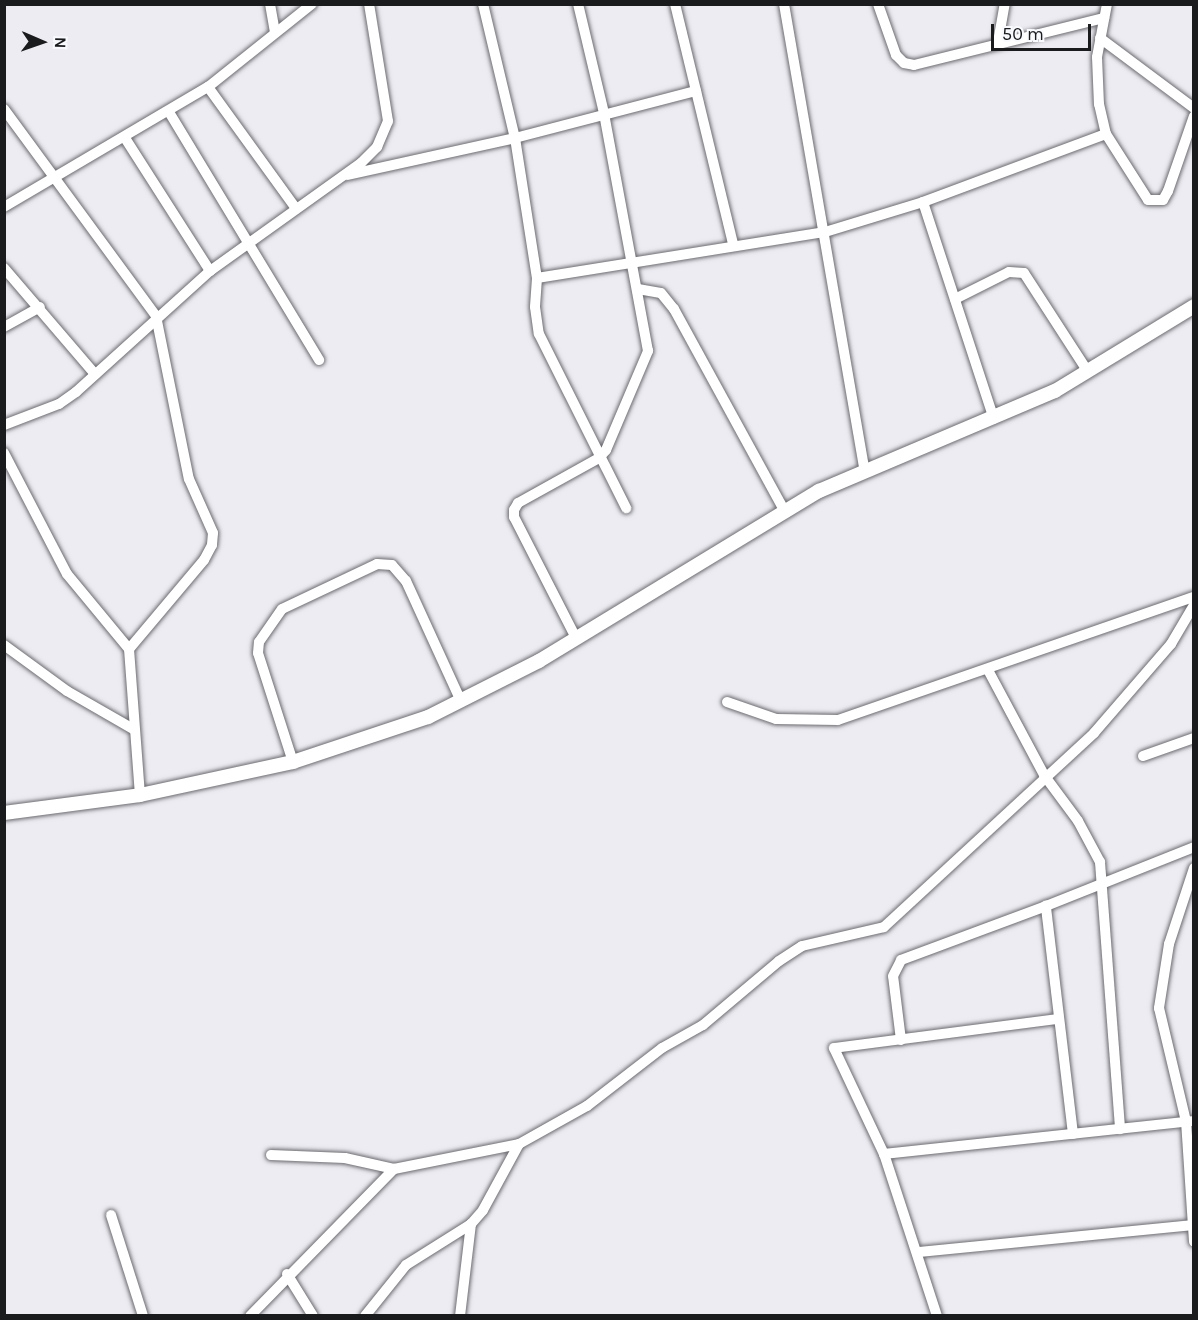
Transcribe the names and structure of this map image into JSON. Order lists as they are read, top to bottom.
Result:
{
  "scale_bar": "50 m",
  "north": "right"
}
